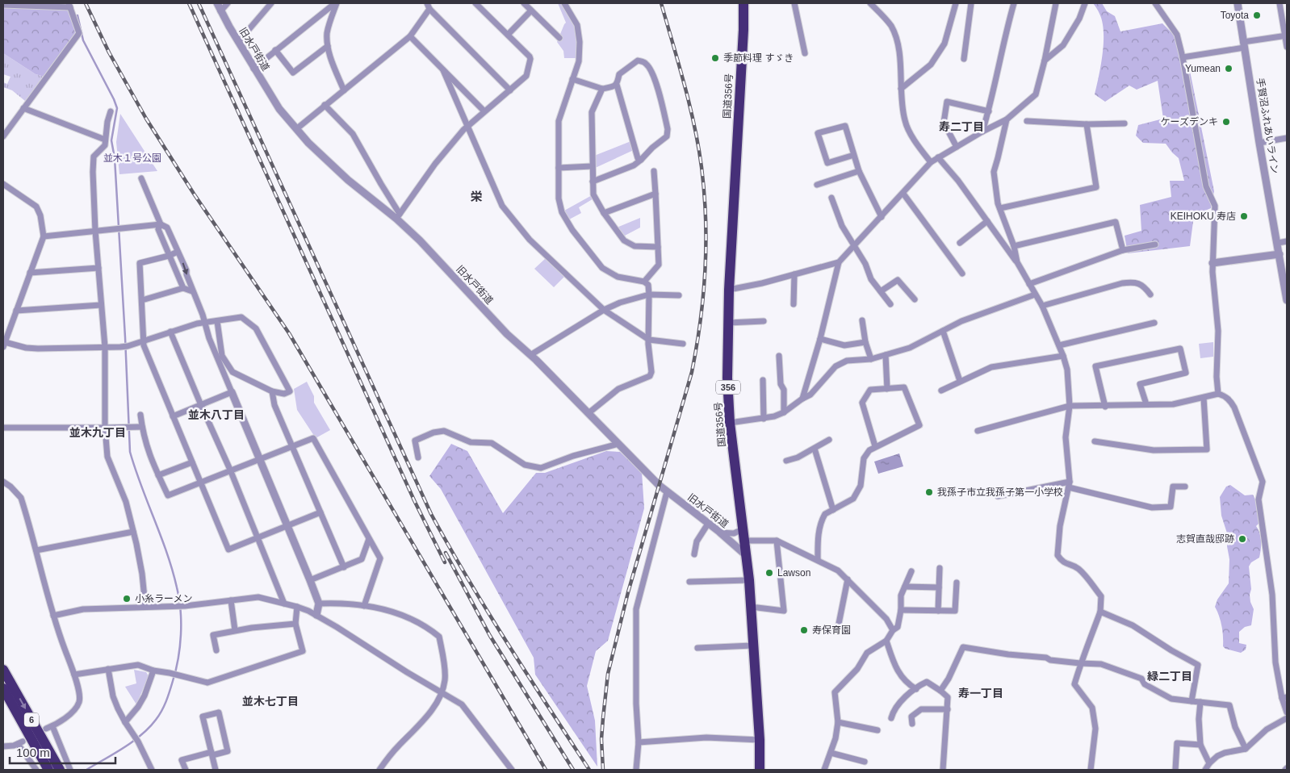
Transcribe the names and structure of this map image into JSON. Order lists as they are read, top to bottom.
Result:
{
  "streets": {
    "highway": ["国道356号", "356", "6"],
    "street": ["旧水戸街道", "手賀沼ふれあいライン"]
  },
  "crossings": [
    ["旧水戸街道", "国道356号"]
  ],
  "districts": [
    "寿二丁目",
    "栄",
    "並木八丁目",
    "並木九丁目",
    "緑二丁目",
    "寿一丁目",
    "並木七丁目"
  ],
  "parks": ["並木１号公園"],
  "places": [
    "Toyota",
    "季節料理 すゞき",
    "Yumean",
    "ケーズデンキ",
    "KEIHOKU 寿店",
    "我孫子市立我孫子第一小学校",
    "志賀直哉邸跡",
    "Lawson",
    "小糸ラーメン",
    "寿保育園"
  ],
  "scale_bar": "100 m"
}
